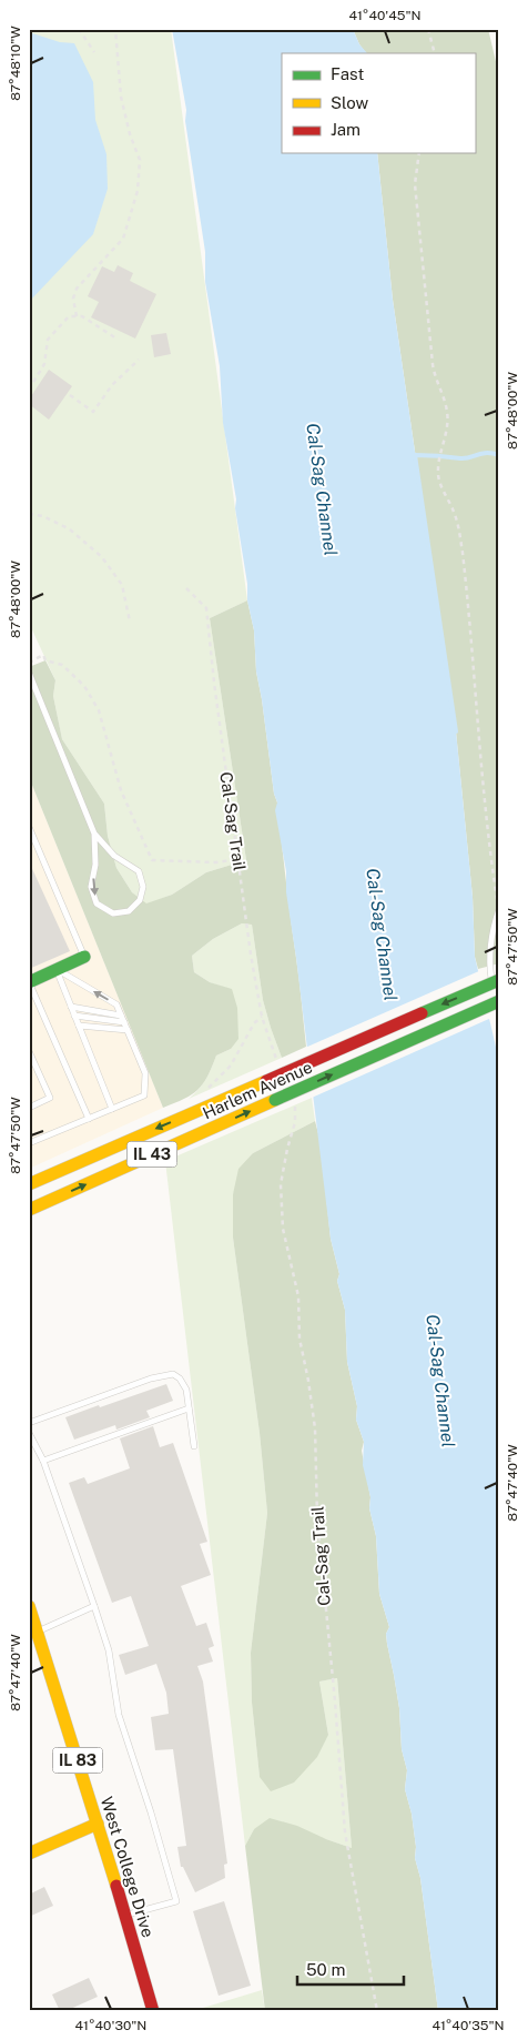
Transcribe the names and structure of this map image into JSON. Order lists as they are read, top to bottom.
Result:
{
  "streets": {
    "main road": [
      "Harlem Avenue",
      "IL 43",
      "IL 83",
      "West College Drive"
    ],
    "path": ["Cal-Sag Trail"]
  },
  "water": ["Cal-Sag Channel"],
  "legend": ["Fast", "Slow", "Jam"],
  "scale_bar": "50 m",
  "coordinates": [
    "41°40'45\"N",
    "87°48'10\"W",
    "87°48'00\"W",
    "87°47'50\"W",
    "87°47'40\"W",
    "41°40'30\"N",
    "41°40'35\"N"
  ]
}
